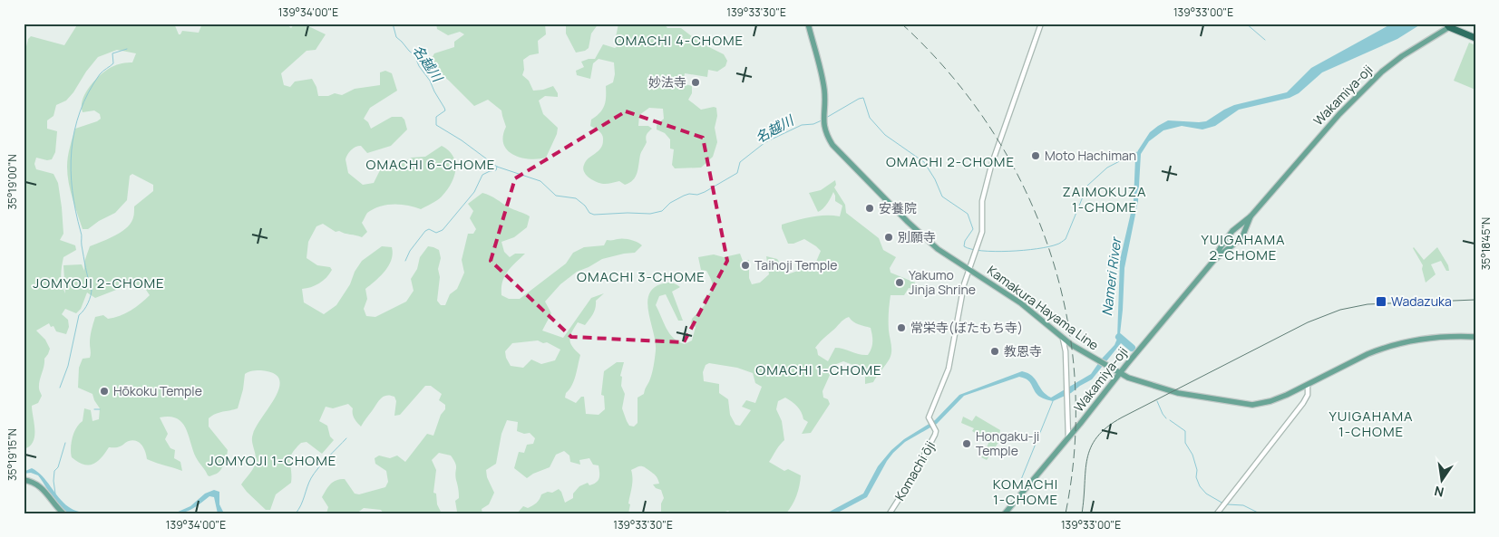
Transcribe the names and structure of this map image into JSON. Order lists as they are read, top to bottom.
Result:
{
  "streets": {
    "main road": ["Wakamiya-oji", "Kamakura Hayama Line"],
    "street": ["Komachi ōji"]
  },
  "crossings": [
    ["Wakamiya-oji", "Kamakura Hayama Line"],
    ["Kamakura Hayama Line", "Komachi ōji"]
  ],
  "districts": [
    "OMACHI 4-CHOME",
    "OMACHI 2-CHOME",
    "OMACHI 6-CHOME",
    "ZAIMOKUZA 1-CHOME",
    "YUIGAHAMA 2-CHOME",
    "OMACHI 3-CHOME",
    "JOMYOJI 2-CHOME",
    "OMACHI 1-CHOME",
    "YUIGAHAMA 1-CHOME",
    "JOMYOJI 1-CHOME",
    "KOMACHI 1-CHOME"
  ],
  "water": ["名越川", "Nameri River"],
  "places": {
    "other": [
      "妙法寺",
      "Moto Hachiman",
      "安養院",
      "別願寺",
      "Taihoji Temple",
      "Yakumo Jinja Shrine",
      "常栄寺(ぼたもち寺)",
      "教恩寺",
      "Hōkoku Temple",
      "Hongaku-ji Temple"
    ],
    "transit": ["Wadazuka"]
  },
  "north": "bottom",
  "coordinates": [
    "139°34'00\"E",
    "139°33'30\"E",
    "139°33'00\"E",
    "35°19'00\"N",
    "35°18'45\"N",
    "35°19'15\"N"
  ]
}
